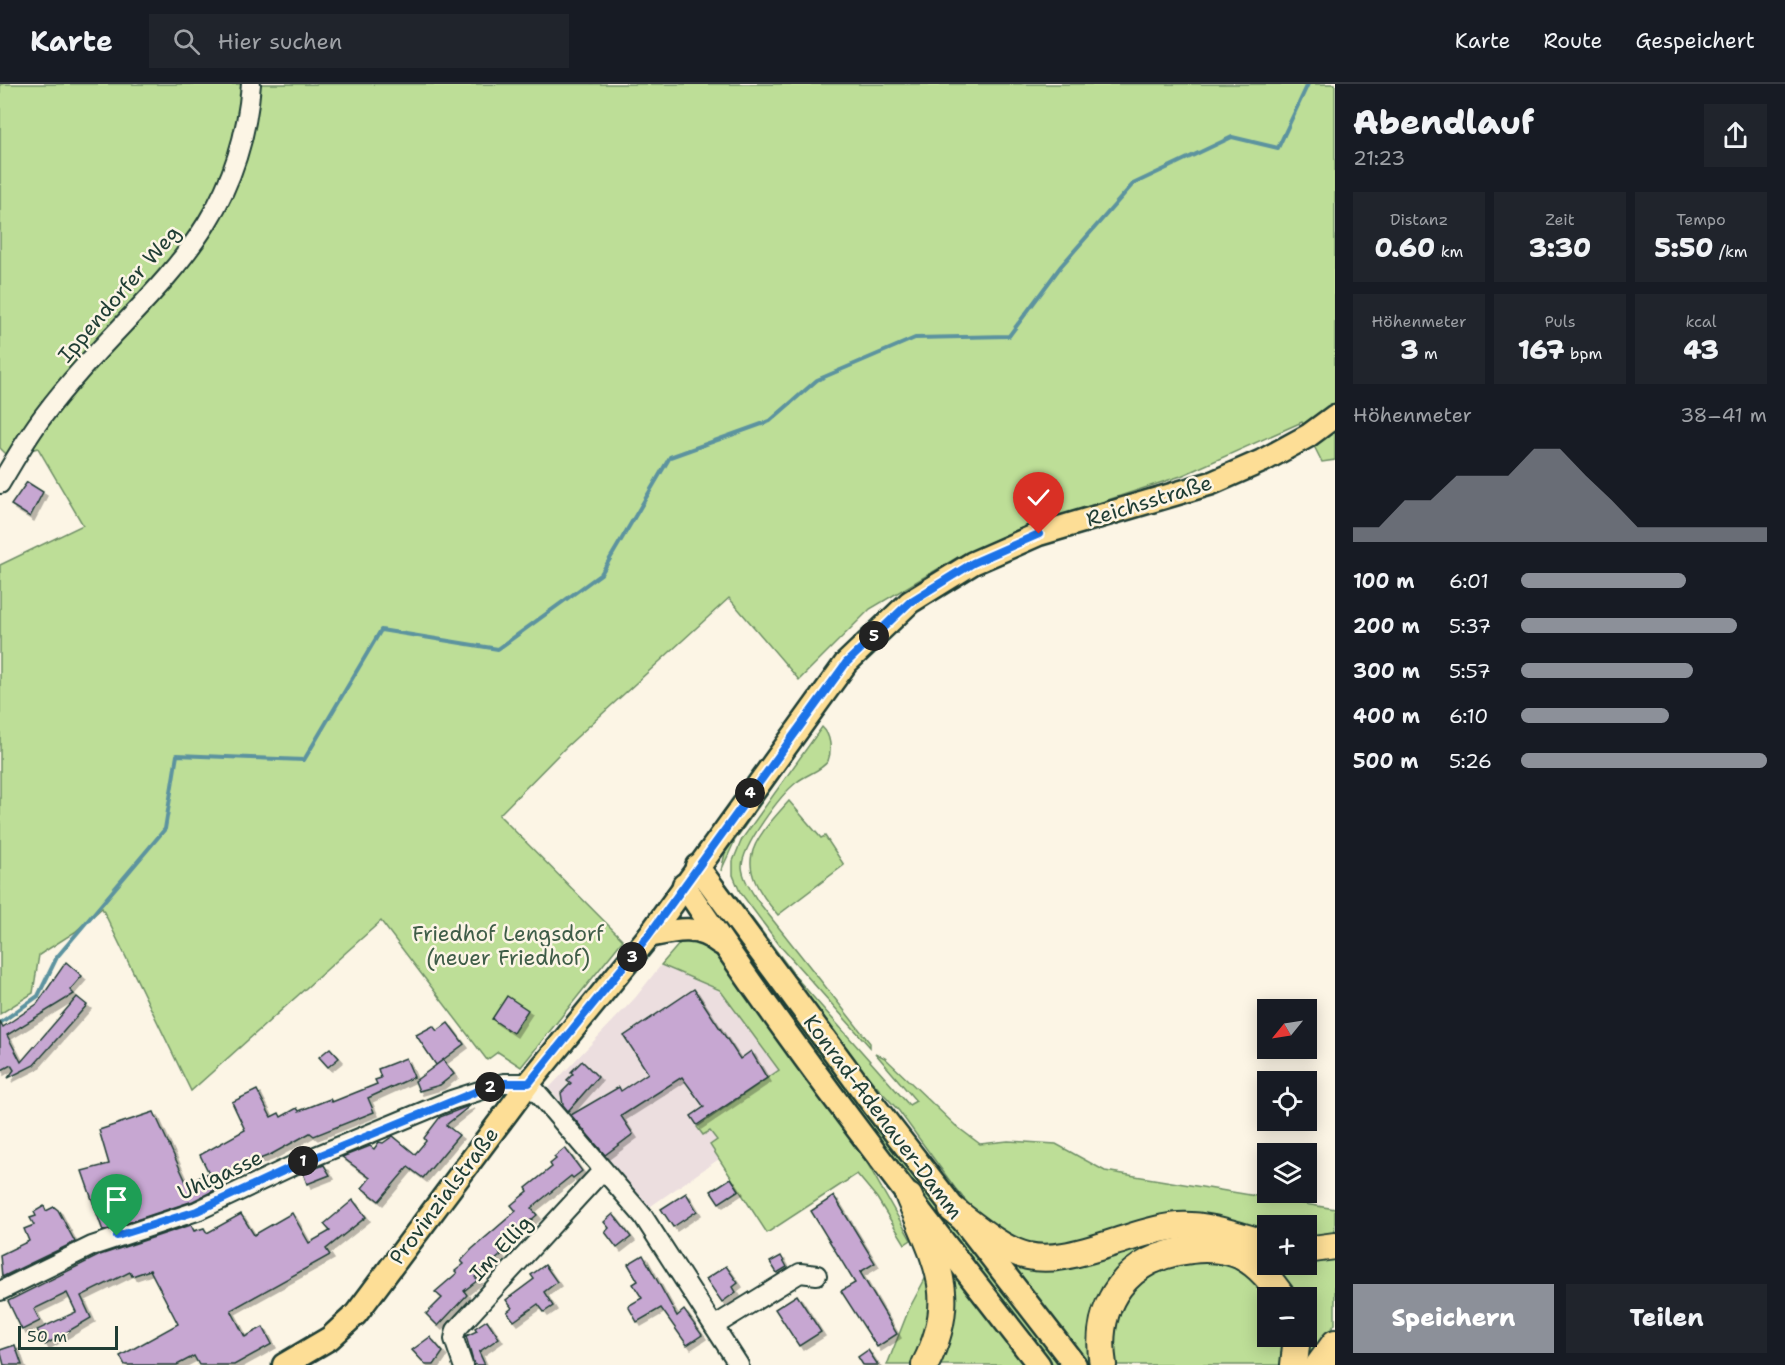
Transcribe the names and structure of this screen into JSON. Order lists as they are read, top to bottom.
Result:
{
  "streets": {
    "main road": ["Reichsstraße", "Konrad-Adenauer-Damm", "Provinzialstraße"],
    "street": ["Ippendorfer Weg", "Uhlgasse", "Im Ellig"]
  },
  "crossings": [
    ["Reichsstraße", "Konrad-Adenauer-Damm"],
    ["Reichsstraße", "Provinzialstraße"],
    ["Konrad-Adenauer-Damm", "Provinzialstraße"],
    ["Uhlgasse", "Provinzialstraße"]
  ],
  "parks": ["Friedhof Lengsdorf (neuer Friedhof)"],
  "scale_bar": "50 m",
  "north": "bottom left",
  "page": {
    "header": "Karte",
    "search": "Hier suchen",
    "nav": ["Karte", "Route", "Gespeichert"],
    "heading": ["Abendlauf", "21:23"],
    "stats": [
      ["Distanz", "0.60 km"],
      ["Zeit", "3:30"],
      ["Tempo", "5:50 /km"],
      ["Höhenmeter", "3 m"],
      ["Puls", "167 bpm"],
      ["kcal", "43"]
    ],
    "chart": ["Höhenmeter", "38–41 m"],
    "list": [
      {
        "name": "100 m",
        "note": "6:01"
      },
      {
        "name": "200 m",
        "note": "5:37"
      },
      {
        "name": "300 m",
        "note": "5:57"
      },
      {
        "name": "400 m",
        "note": "6:10"
      },
      {
        "name": "500 m",
        "note": "5:26"
      }
    ],
    "pins": [
      "5",
      "4",
      "3",
      "2",
      "1"
    ],
    "map_buttons": ["+", "−"],
    "buttons": ["Speichern", "Teilen"],
    "scale": "50 m"
  }
}
